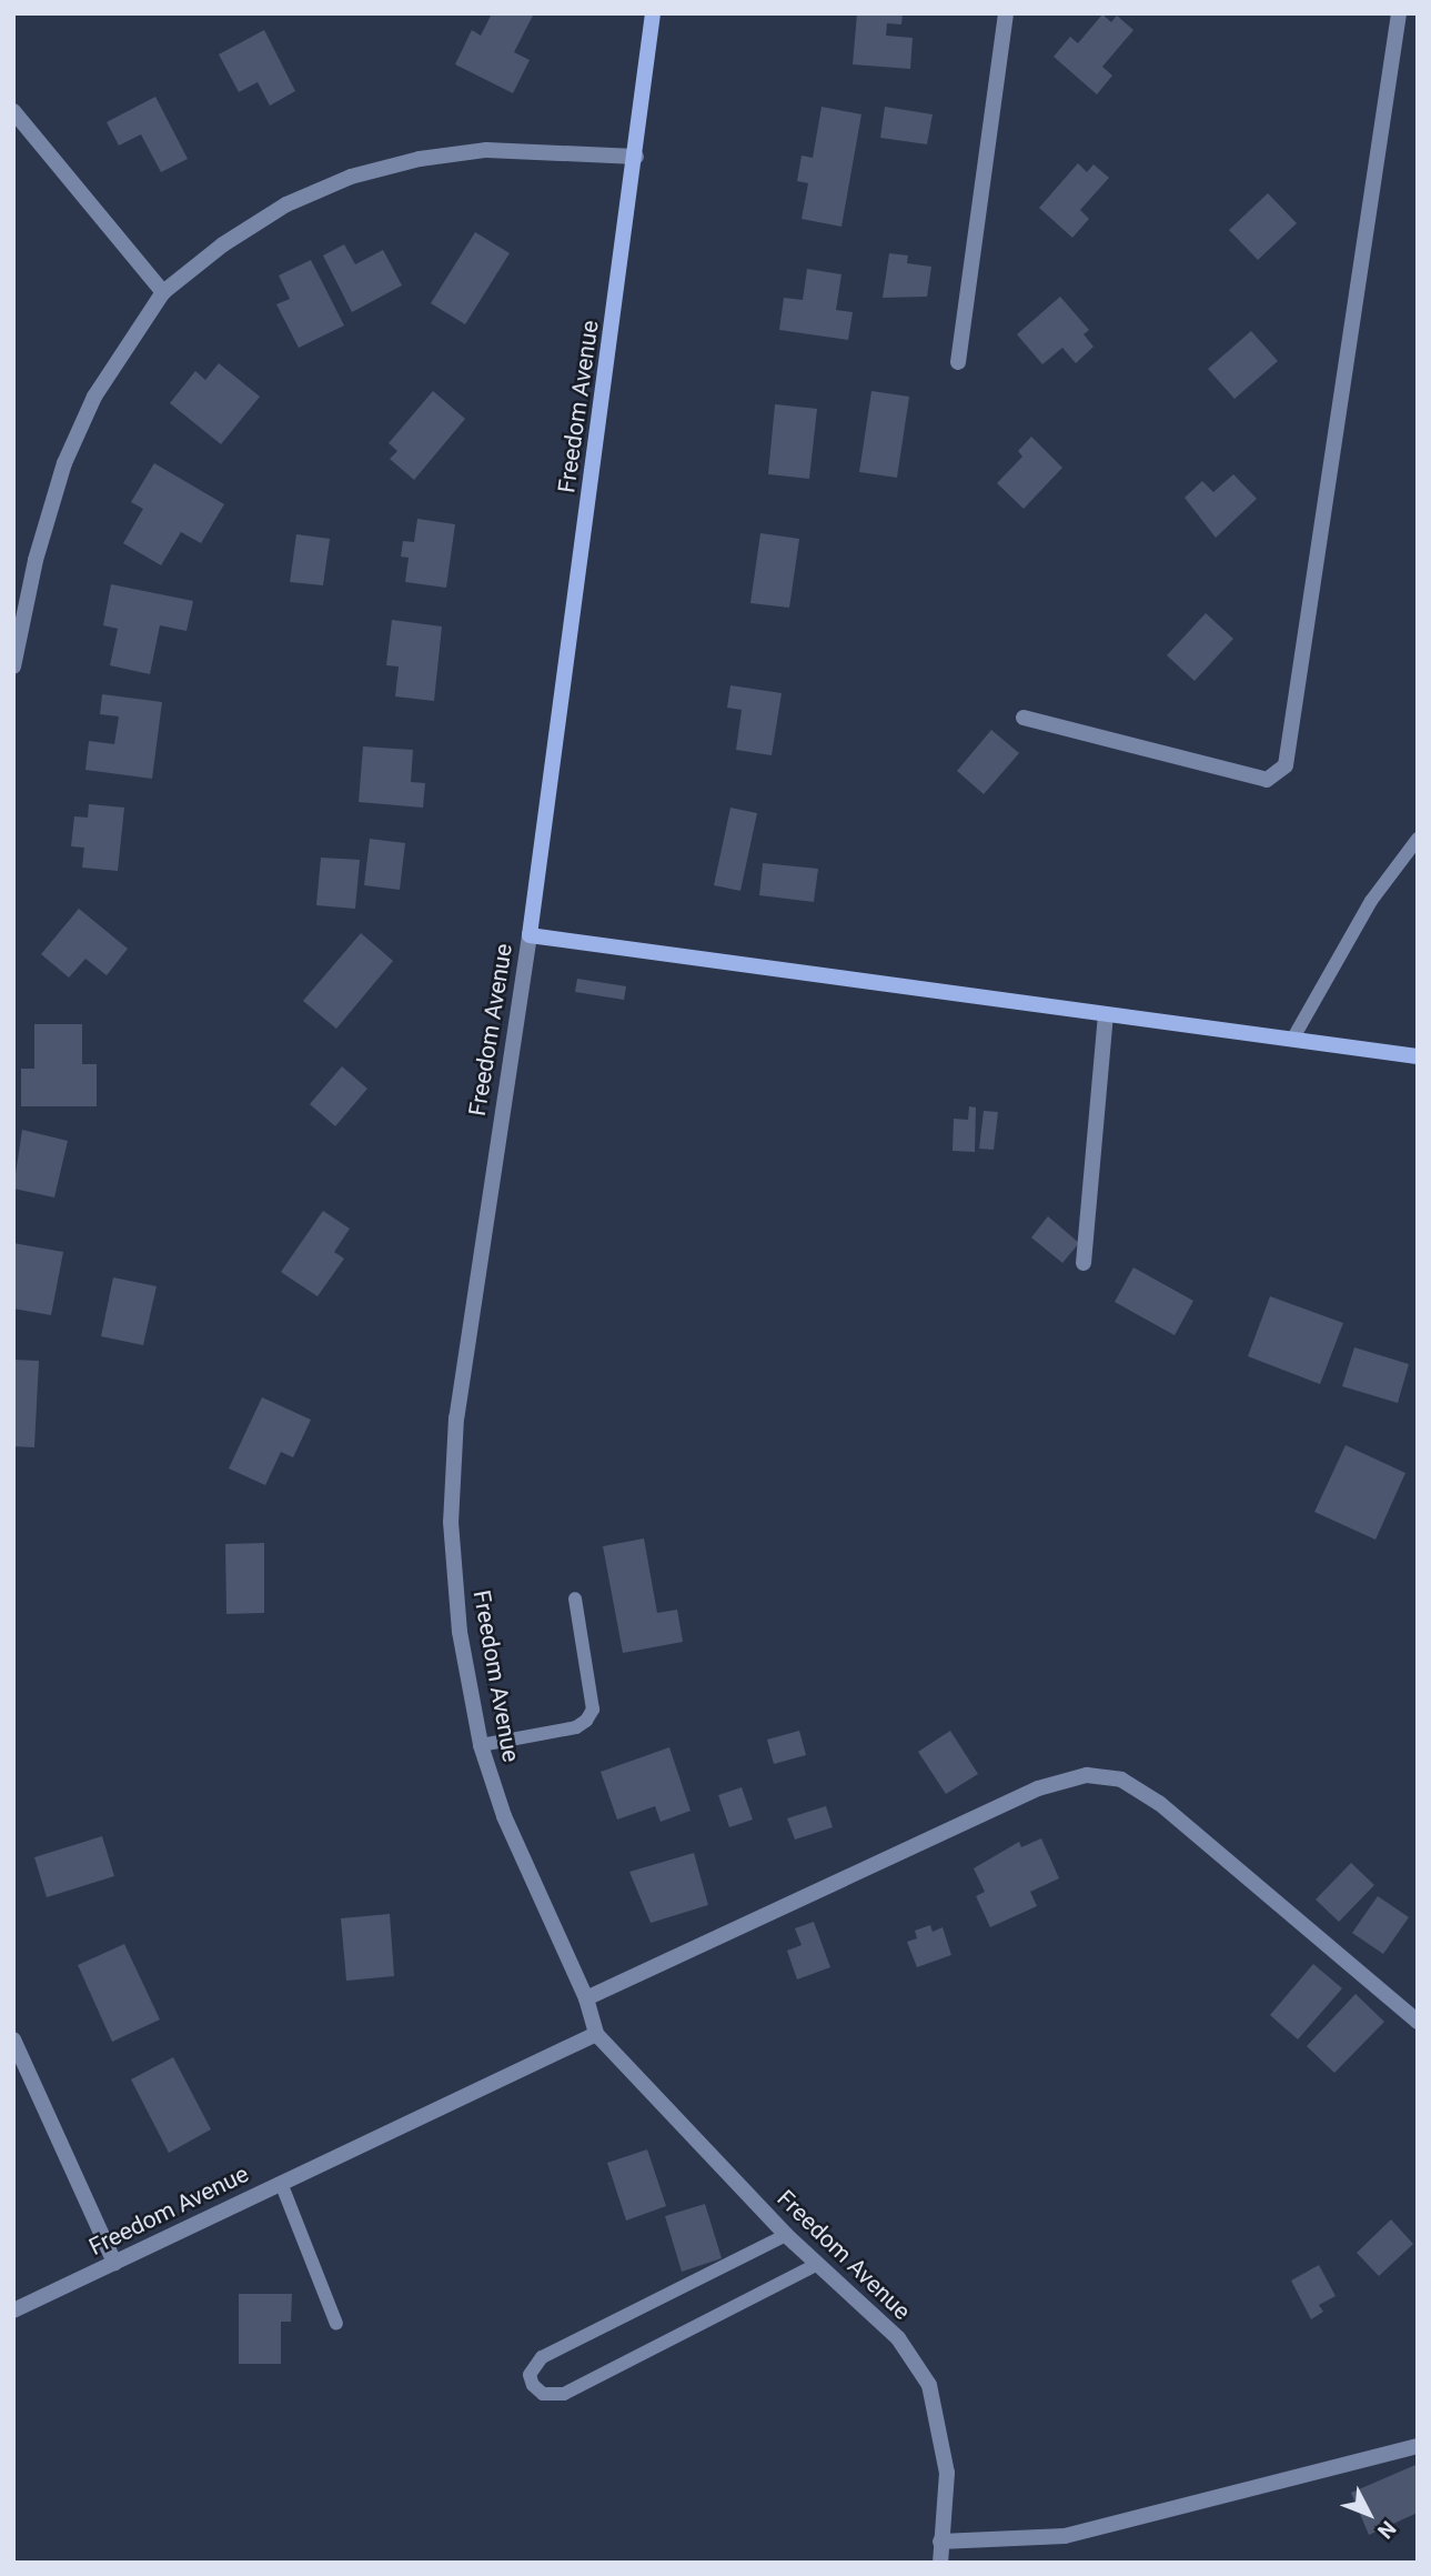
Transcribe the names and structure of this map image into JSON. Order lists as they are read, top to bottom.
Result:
{
  "streets": {
    "main road": ["Freedom Avenue"]
  },
  "north": "bottom right"
}
